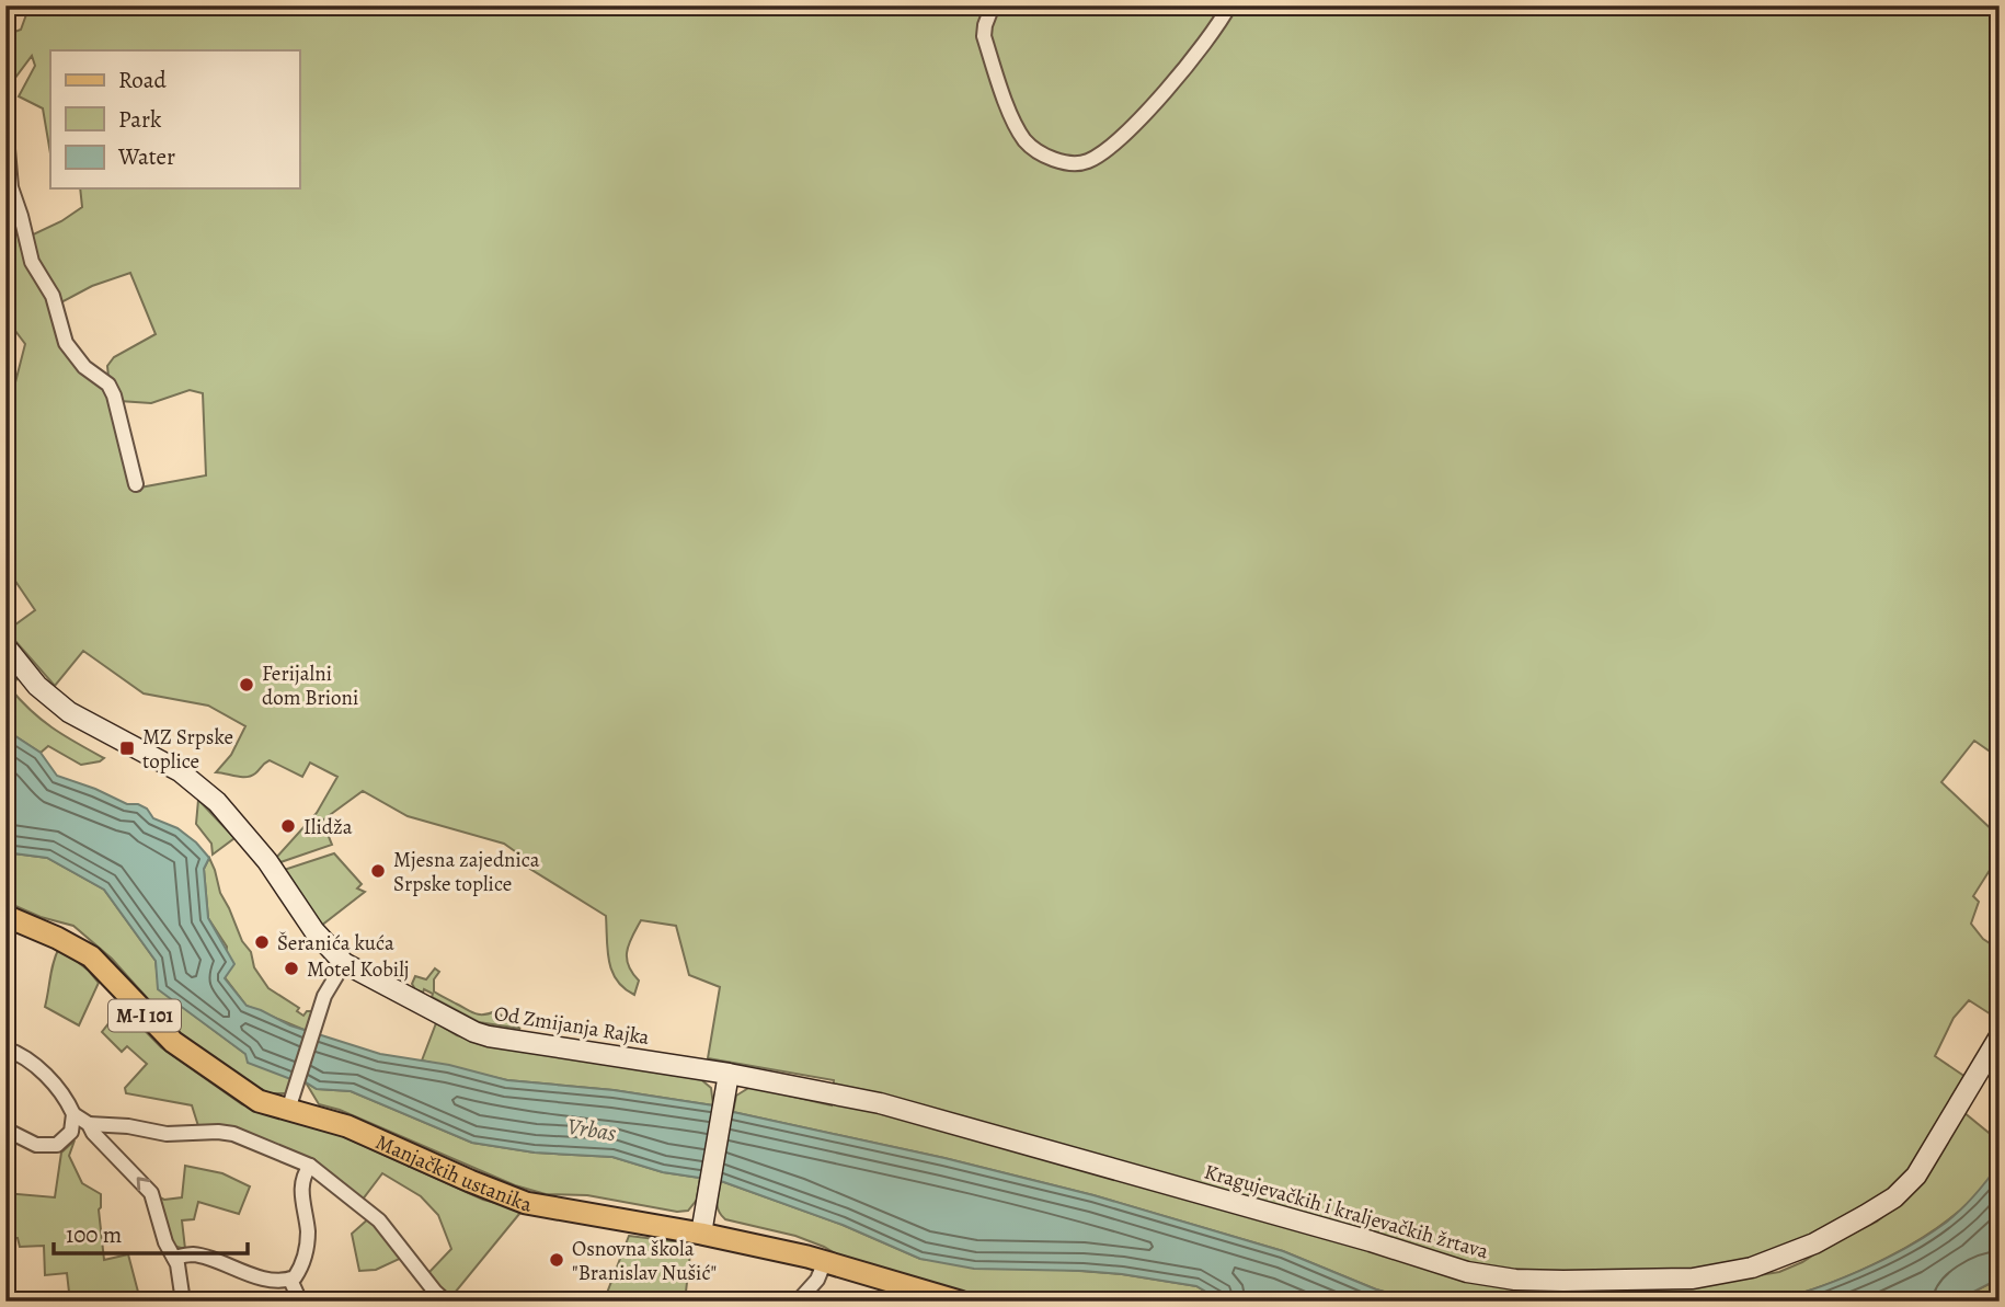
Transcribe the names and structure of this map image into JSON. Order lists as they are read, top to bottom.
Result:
{
  "streets": {
    "main road": ["M-I 101", "Manjačkih ustanika"],
    "street": ["Od Zmijanja Rajka", "Kragujevačkih i kraljevačkih žrtava"]
  },
  "crossings": [
    ["Od Zmijanja Rajka", "Kragujevačkih i kraljevačkih žrtava"]
  ],
  "water": ["Vrbas"],
  "places": {
    "other": [
      "Ferijalni dom Brioni",
      "Ilidža",
      "Mjesna zajednica Srpske toplice",
      "Šeranića kuća",
      "Motel Kobilj",
      "Osnovna škola \"Branislav Nušić\""
    ],
    "transit": ["MZ Srpske toplice"]
  },
  "legend": ["Road", "Park", "Water"],
  "scale_bar": "100 m"
}
